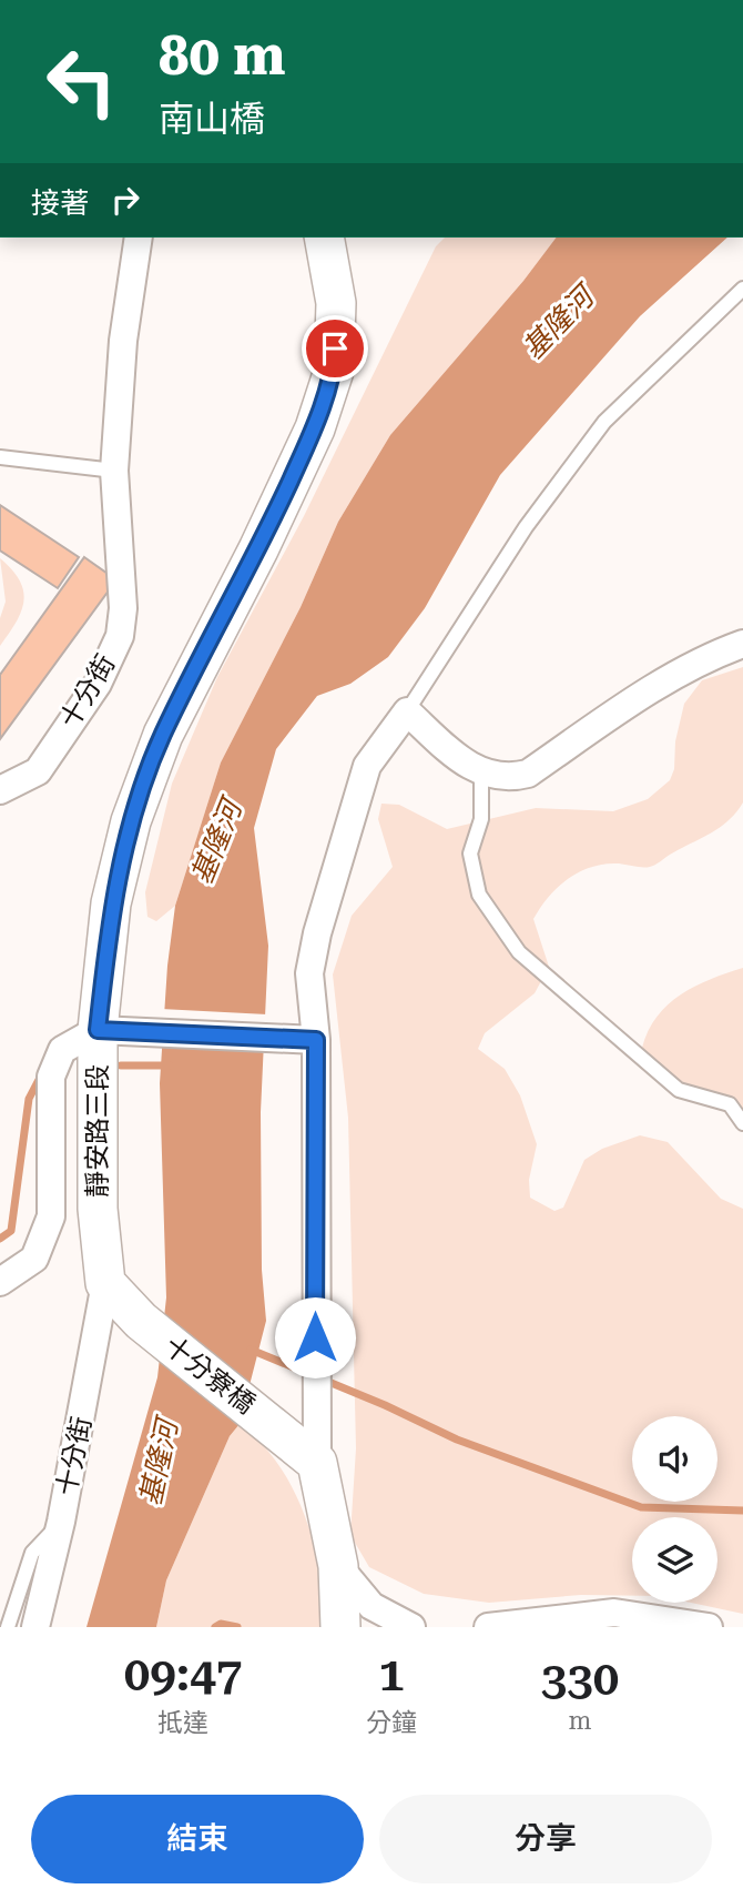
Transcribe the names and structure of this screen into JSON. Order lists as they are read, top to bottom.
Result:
{
  "streets": {
    "main road": ["靜安路三段", "十分寮橋"],
    "street": ["十分街"]
  },
  "crossings": [
    ["十分街", "靜安路三段"],
    ["十分街", "十分寮橋"],
    ["靜安路三段", "十分寮橋"]
  ],
  "water": ["基隆河"],
  "page": {
    "turn": ["80 m", "南山橋"],
    "then": "接著",
    "eta": [
      "09:47",
      "抵達",
      "1",
      "分鐘",
      "330",
      "m"
    ],
    "buttons": ["結束", "分享"]
  }
}
